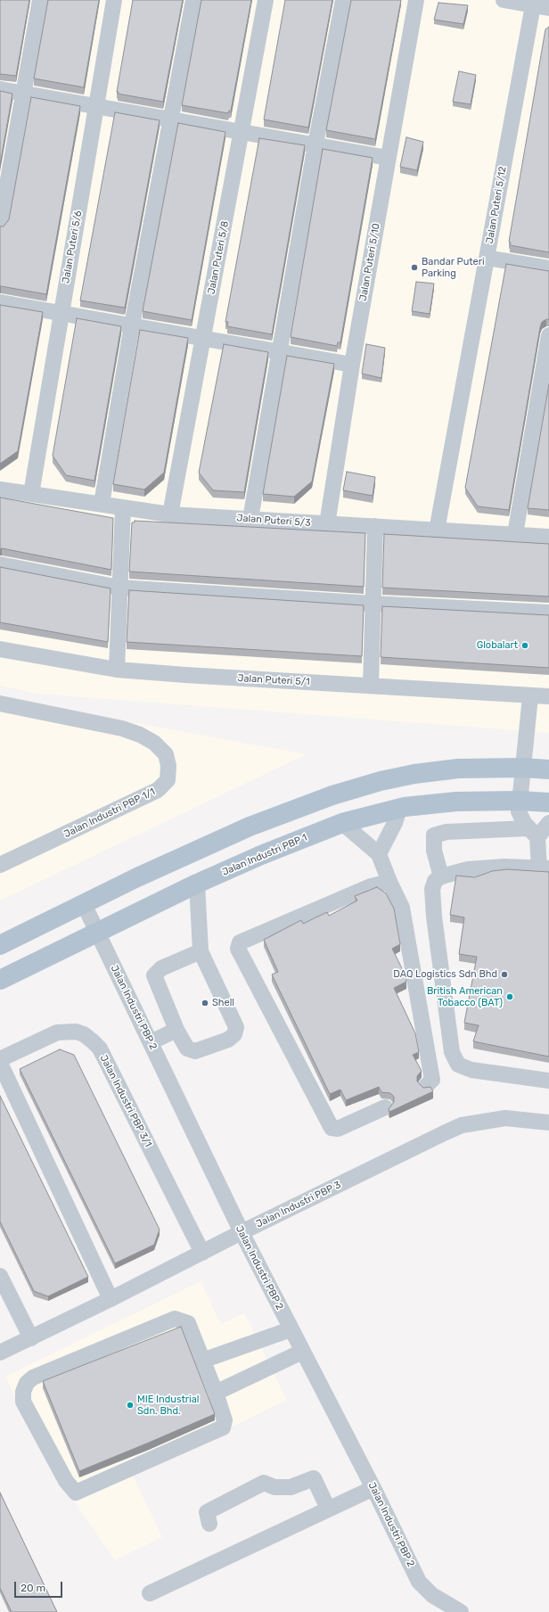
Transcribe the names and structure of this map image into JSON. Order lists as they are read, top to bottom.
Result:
{
  "streets": {
    "main road": ["Jalan Industri PBP 1"],
    "street": [
      "Jalan Puteri 5/12",
      "Jalan Puteri 5/6",
      "Jalan Puteri 5/8",
      "Jalan Puteri 5/10",
      "Jalan Puteri 5/3",
      "Jalan Puteri 5/1",
      "Jalan Industri PBP 1/1",
      "Jalan Industri PBP 2",
      "Jalan Industri PBP 3/1",
      "Jalan Industri PBP 3"
    ]
  },
  "crossings": [
    ["Jalan Puteri 5/12", "Jalan Puteri 5/3"],
    ["Jalan Puteri 5/6", "Jalan Puteri 5/3"],
    ["Jalan Puteri 5/8", "Jalan Puteri 5/3"],
    ["Jalan Puteri 5/10", "Jalan Puteri 5/3"],
    ["Jalan Industri PBP 1", "Jalan Industri PBP 2"],
    ["Jalan Industri PBP 2", "Jalan Industri PBP 3"],
    ["Jalan Industri PBP 3/1", "Jalan Industri PBP 3"]
  ],
  "places": [
    "Bandar Puteri Parking",
    "Globalart",
    "DAQ Logistics Sdn Bhd",
    "British American Tobacco (BAT)",
    "Shell",
    "MIE Industrial Sdn. Bhd."
  ],
  "scale_bar": "20 m"
}
